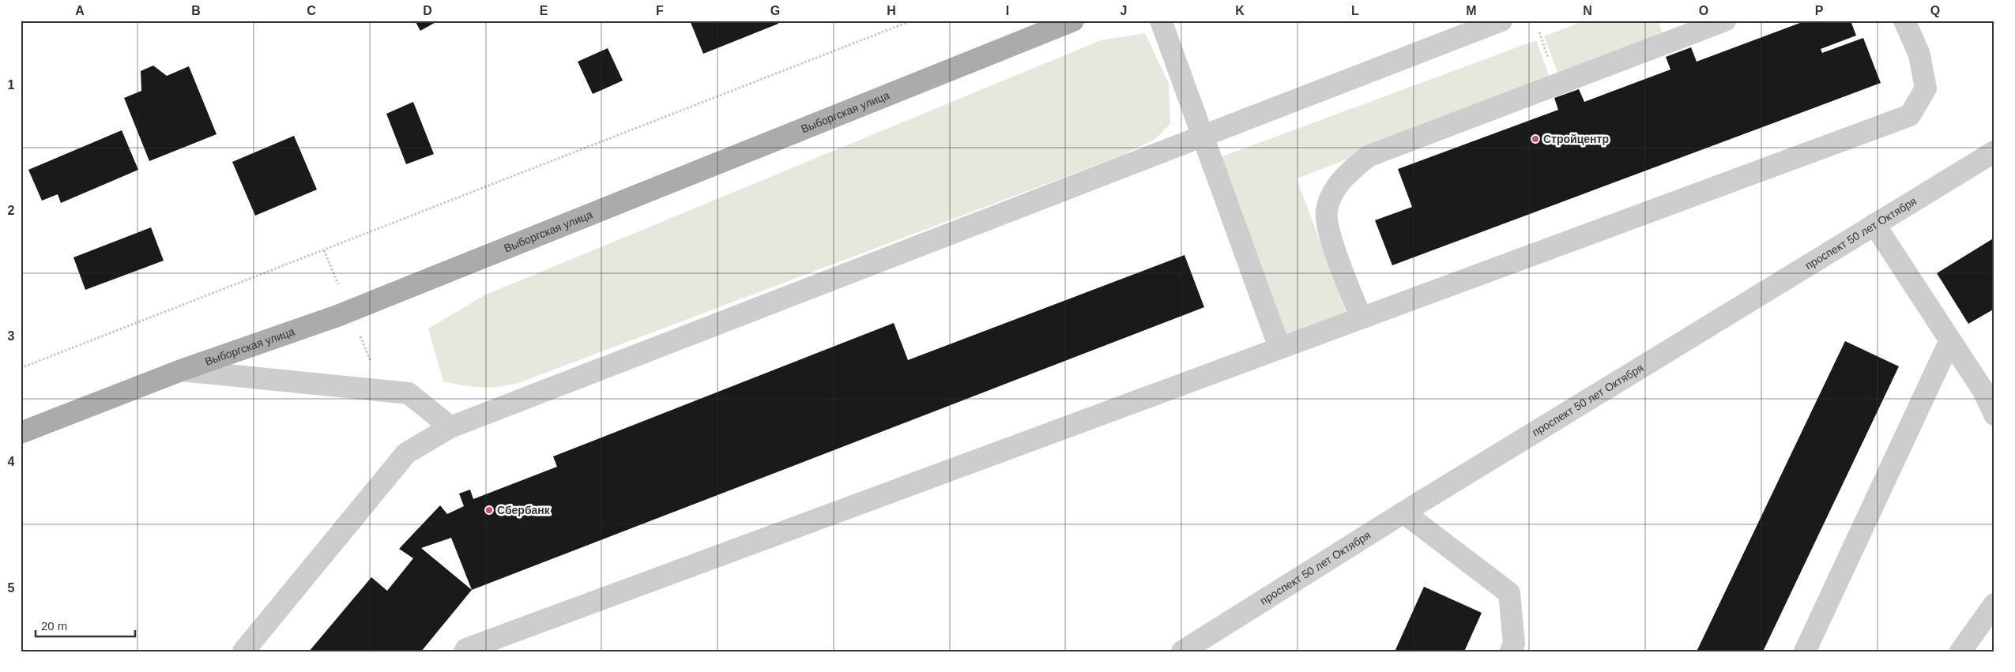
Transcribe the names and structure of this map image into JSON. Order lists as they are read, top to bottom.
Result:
{
  "streets": {
    "main road": ["Выборгская улица"],
    "street": ["проспект 50 лет Октября"]
  },
  "places": ["Стройцентр", "Сбербанк"],
  "scale_bar": "20 m",
  "grid": {
    "columns": [
      "A",
      "B",
      "C",
      "D",
      "E",
      "F",
      "G",
      "H",
      "I",
      "J",
      "K",
      "L",
      "M",
      "N",
      "O",
      "P",
      "Q"
    ],
    "rows": [
      "1",
      "2",
      "3",
      "4",
      "5"
    ]
  }
}
